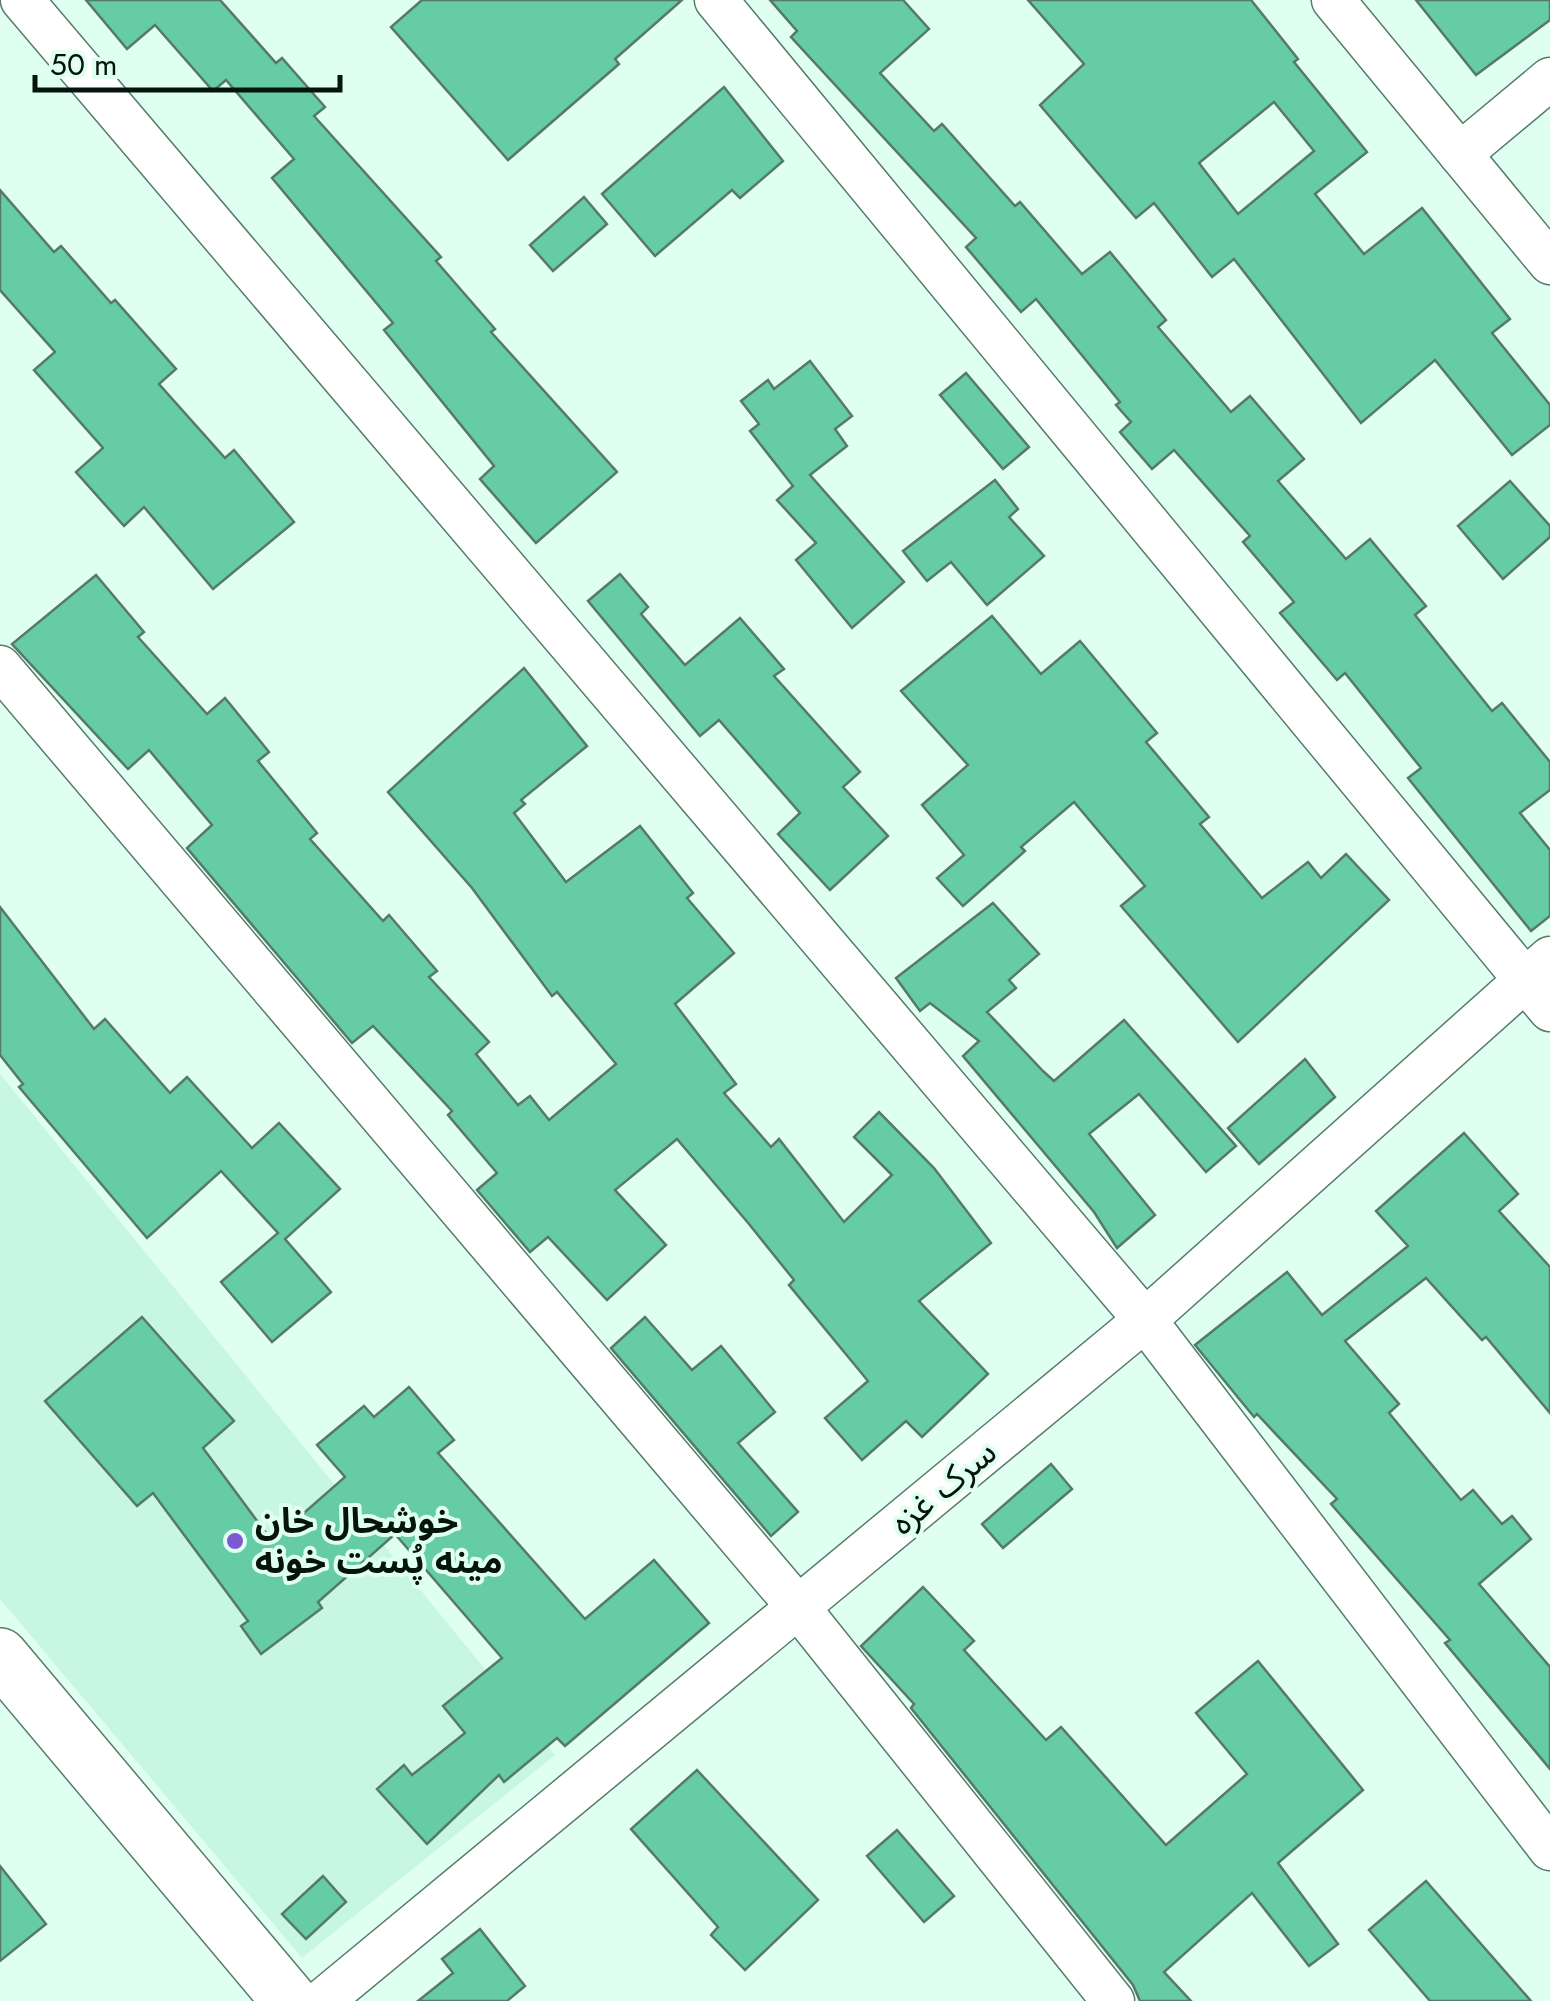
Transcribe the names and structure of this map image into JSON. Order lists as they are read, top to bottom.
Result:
{
  "streets": {
    "street": ["سرک غزه"]
  },
  "places": ["خوشحال خان مینه پُست خونه"],
  "scale_bar": "50 m"
}
